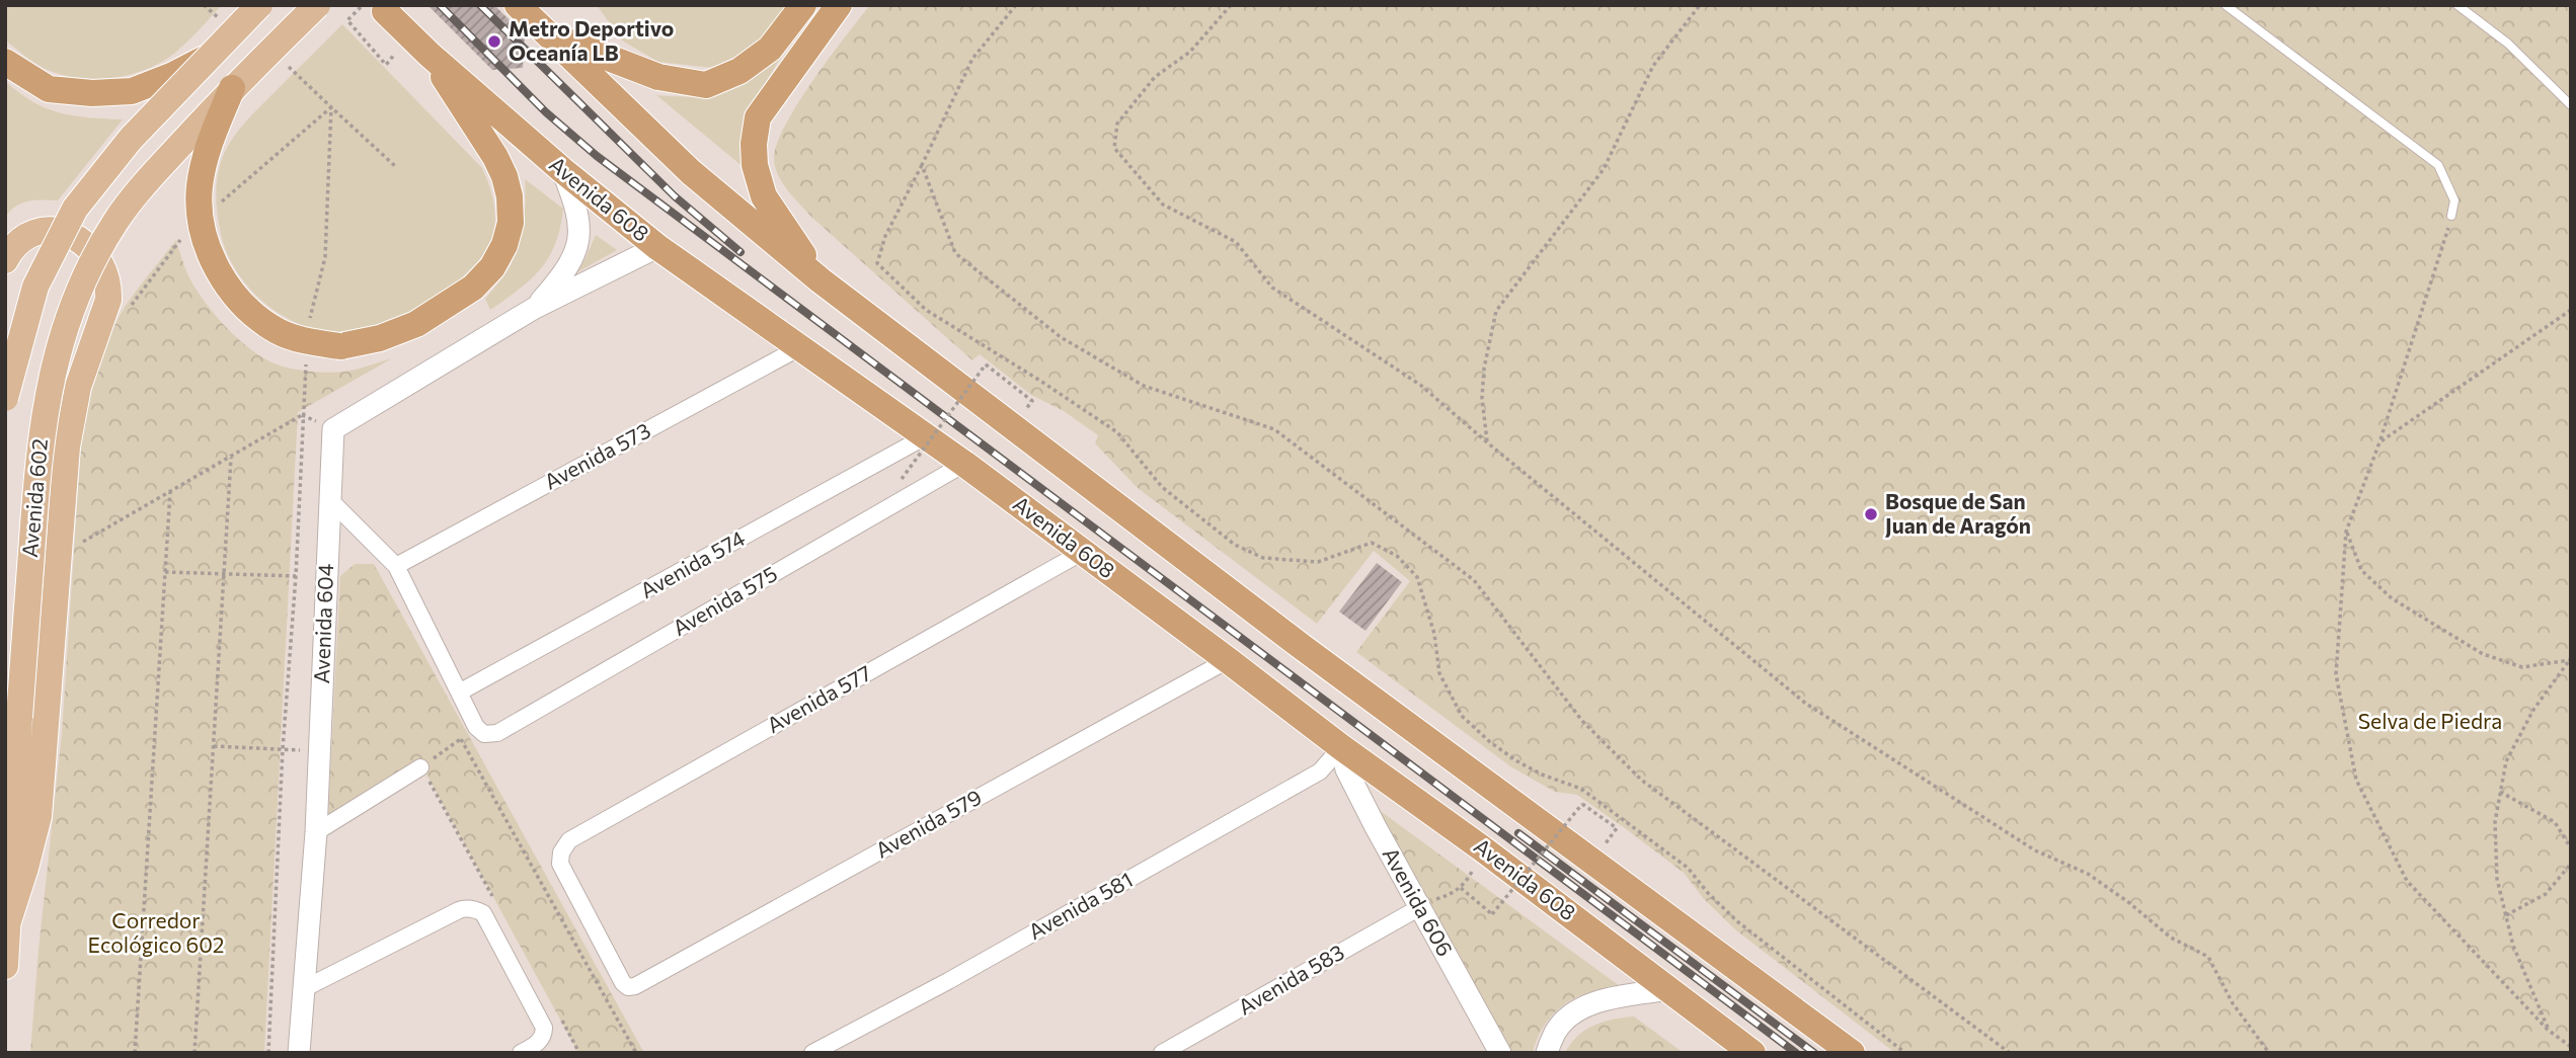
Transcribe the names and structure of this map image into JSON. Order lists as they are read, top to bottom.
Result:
{
  "streets": {
    "highway": ["Avenida 608"],
    "main road": ["Avenida 602"],
    "street": [
      "Avenida 573",
      "Avenida 574",
      "Avenida 575",
      "Avenida 604",
      "Avenida 577",
      "Avenida 579",
      "Avenida 606",
      "Avenida 581",
      "Avenida 583"
    ]
  },
  "crossings": [
    ["Avenida 608", "Avenida 573"],
    ["Avenida 608", "Avenida 574"],
    ["Avenida 608", "Avenida 575"],
    ["Avenida 608", "Avenida 604"],
    ["Avenida 608", "Avenida 577"],
    ["Avenida 608", "Avenida 579"],
    ["Avenida 608", "Avenida 606"],
    ["Avenida 608", "Avenida 581"],
    ["Avenida 577", "Avenida 579"],
    ["Avenida 606", "Avenida 581"],
    ["Avenida 606", "Avenida 583"]
  ],
  "parks": ["Selva de Piedra", "Corredor Ecológico 602"],
  "places": ["Metro Deportivo Oceanía LB", "Bosque de San Juan de Aragón"]
}
